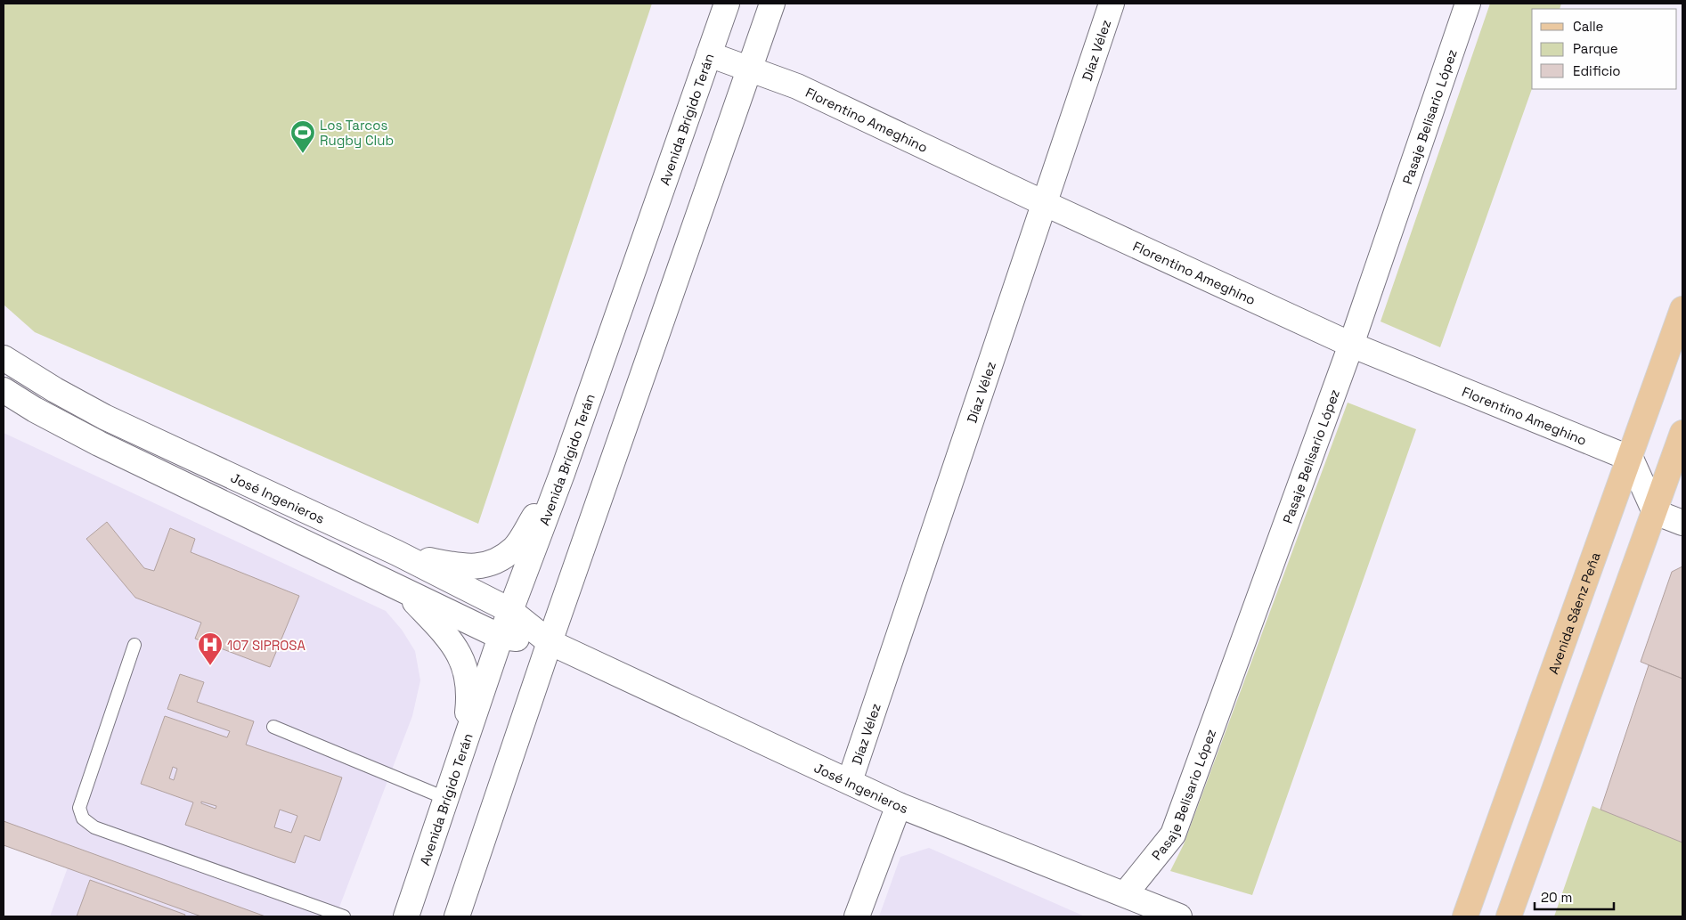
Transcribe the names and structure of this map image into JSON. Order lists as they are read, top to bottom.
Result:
{
  "streets": {
    "main road": ["Avenida Sáenz Peña"],
    "street": [
      "Díaz Vélez",
      "Pasaje Belisario López",
      "Avenida Brígido Terán",
      "Florentino Ameghino",
      "José Ingenieros"
    ]
  },
  "crossings": [
    ["Díaz Vélez", "Florentino Ameghino"],
    ["Díaz Vélez", "José Ingenieros"],
    ["Pasaje Belisario López", "Florentino Ameghino"],
    ["Pasaje Belisario López", "José Ingenieros"],
    ["Avenida Brígido Terán", "Florentino Ameghino"],
    ["Avenida Brígido Terán", "José Ingenieros"],
    ["Florentino Ameghino", "Avenida Sáenz Peña"]
  ],
  "places": {
    "sports": ["Los Tarcos Rugby Club"],
    "hospital": ["107 SIPROSA"]
  },
  "legend": ["Calle", "Parque", "Edificio"],
  "scale_bar": "20 m"
}
